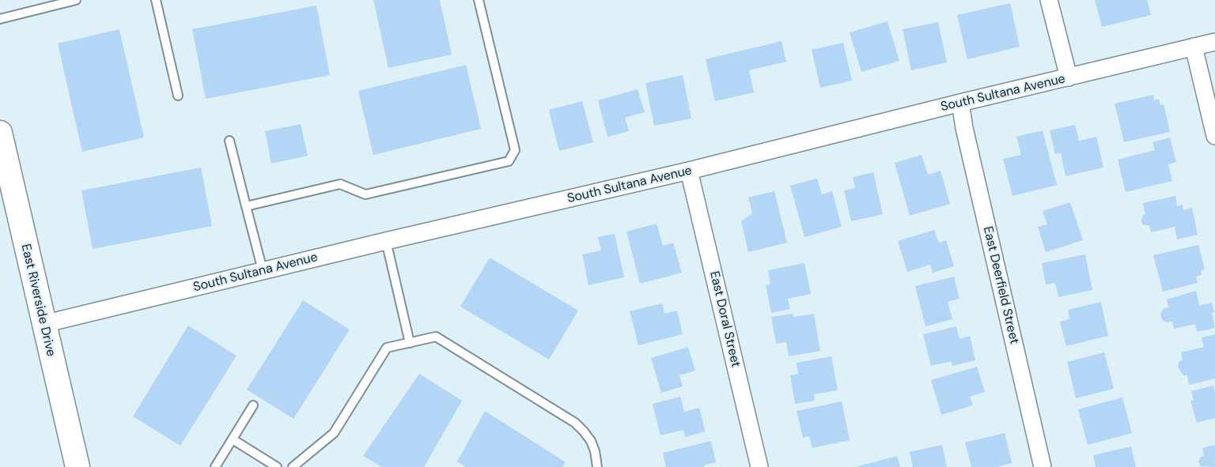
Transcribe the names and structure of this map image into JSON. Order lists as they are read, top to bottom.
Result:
{
  "streets": {
    "main road": ["East Riverside Drive"],
    "street": ["South Sultana Avenue", "East Deerfield Street", "East Doral Street"]
  },
  "crossings": [
    ["South Sultana Avenue", "East Deerfield Street"],
    ["South Sultana Avenue", "East Riverside Drive"],
    ["South Sultana Avenue", "East Doral Street"]
  ]
}
